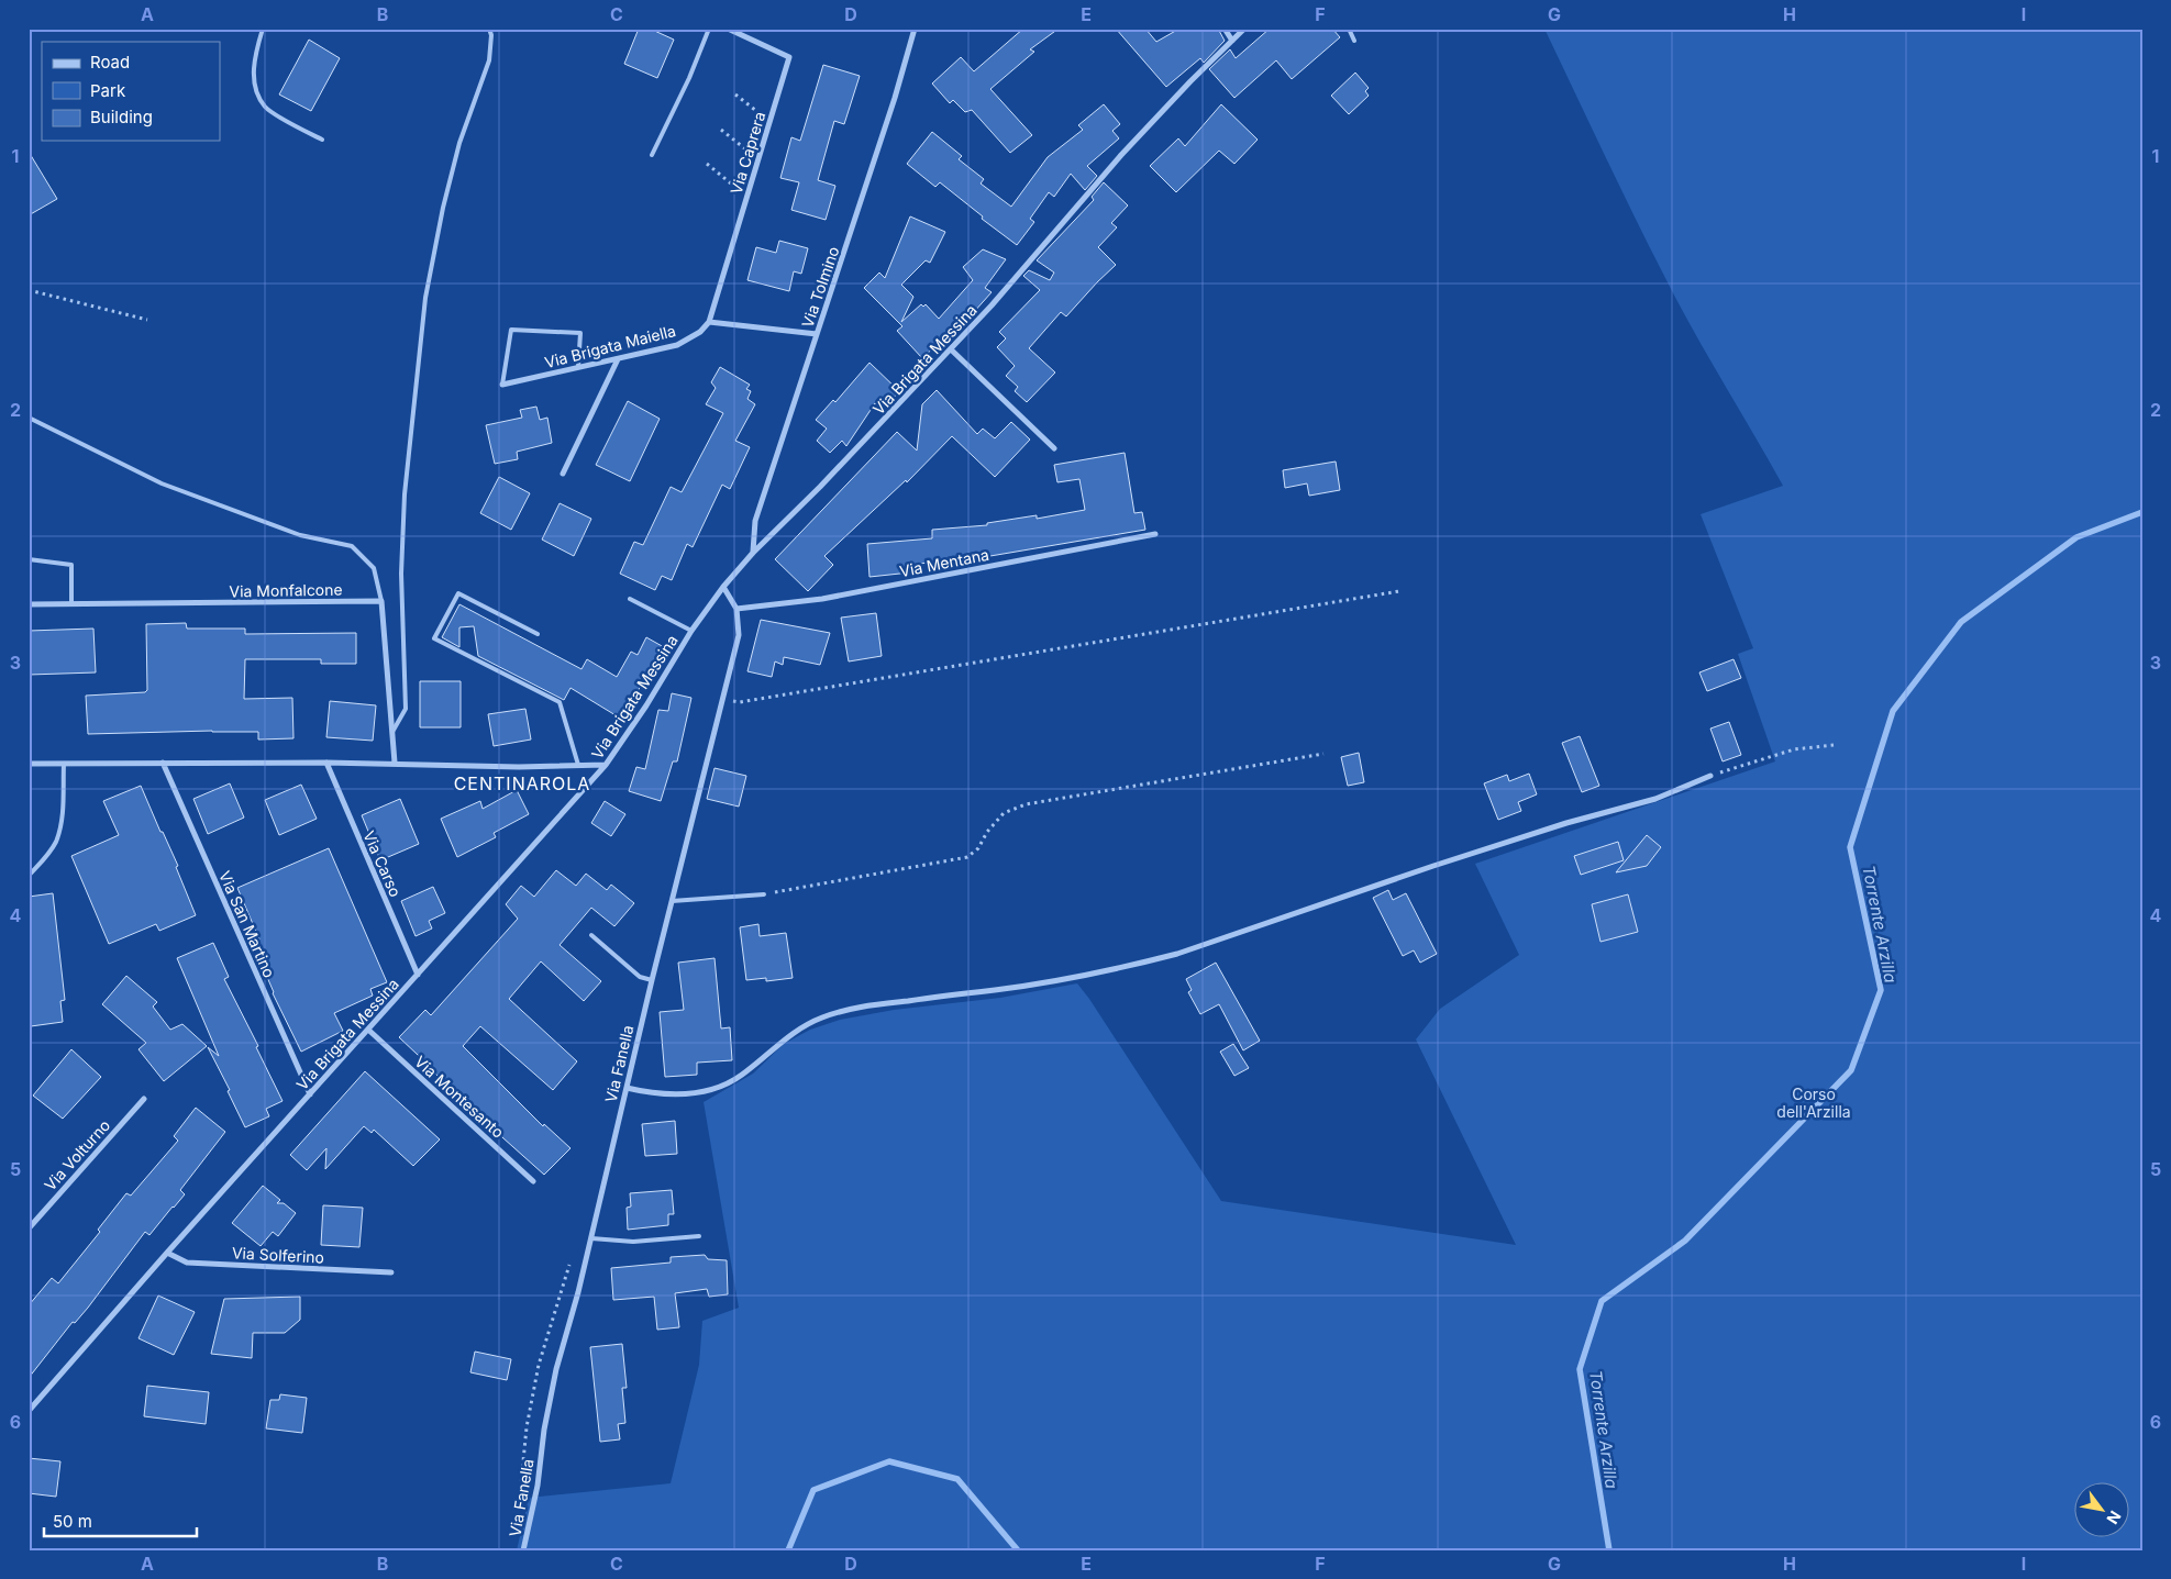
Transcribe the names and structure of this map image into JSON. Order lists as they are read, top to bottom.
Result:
{
  "streets": {
    "street": [
      "Via Caprera",
      "Via Tolmino",
      "Via Brigata Maiella",
      "Via Brigata Messina",
      "Via Mentana",
      "Via Monfalcone",
      "Via Carso",
      "Via San Martino",
      "Via Fanella",
      "Via Montesanto",
      "Via Volturno",
      "Via Solferino"
    ]
  },
  "crossings": [
    ["Via Caprera", "Via Brigata Maiella"],
    ["Via Tolmino", "Via Brigata Messina"],
    ["Via Brigata Messina", "Via Carso"],
    ["Via Brigata Messina", "Via San Martino"],
    ["Via Brigata Messina", "Via Fanella"],
    ["Via Brigata Messina", "Via Montesanto"],
    ["Via Brigata Messina", "Via Solferino"],
    ["Via Mentana", "Via Fanella"]
  ],
  "districts": ["CENTINAROLA"],
  "water": ["Torrente Arzilla"],
  "parks": ["Corso dell'Arzilla"],
  "legend": ["Road", "Park", "Building"],
  "scale_bar": "50 m",
  "north": "bottom right",
  "grid": {
    "columns": [
      "A",
      "B",
      "C",
      "D",
      "E",
      "F",
      "G",
      "H",
      "I"
    ],
    "rows": [
      "1",
      "2",
      "3",
      "4",
      "5",
      "6"
    ]
  }
}
